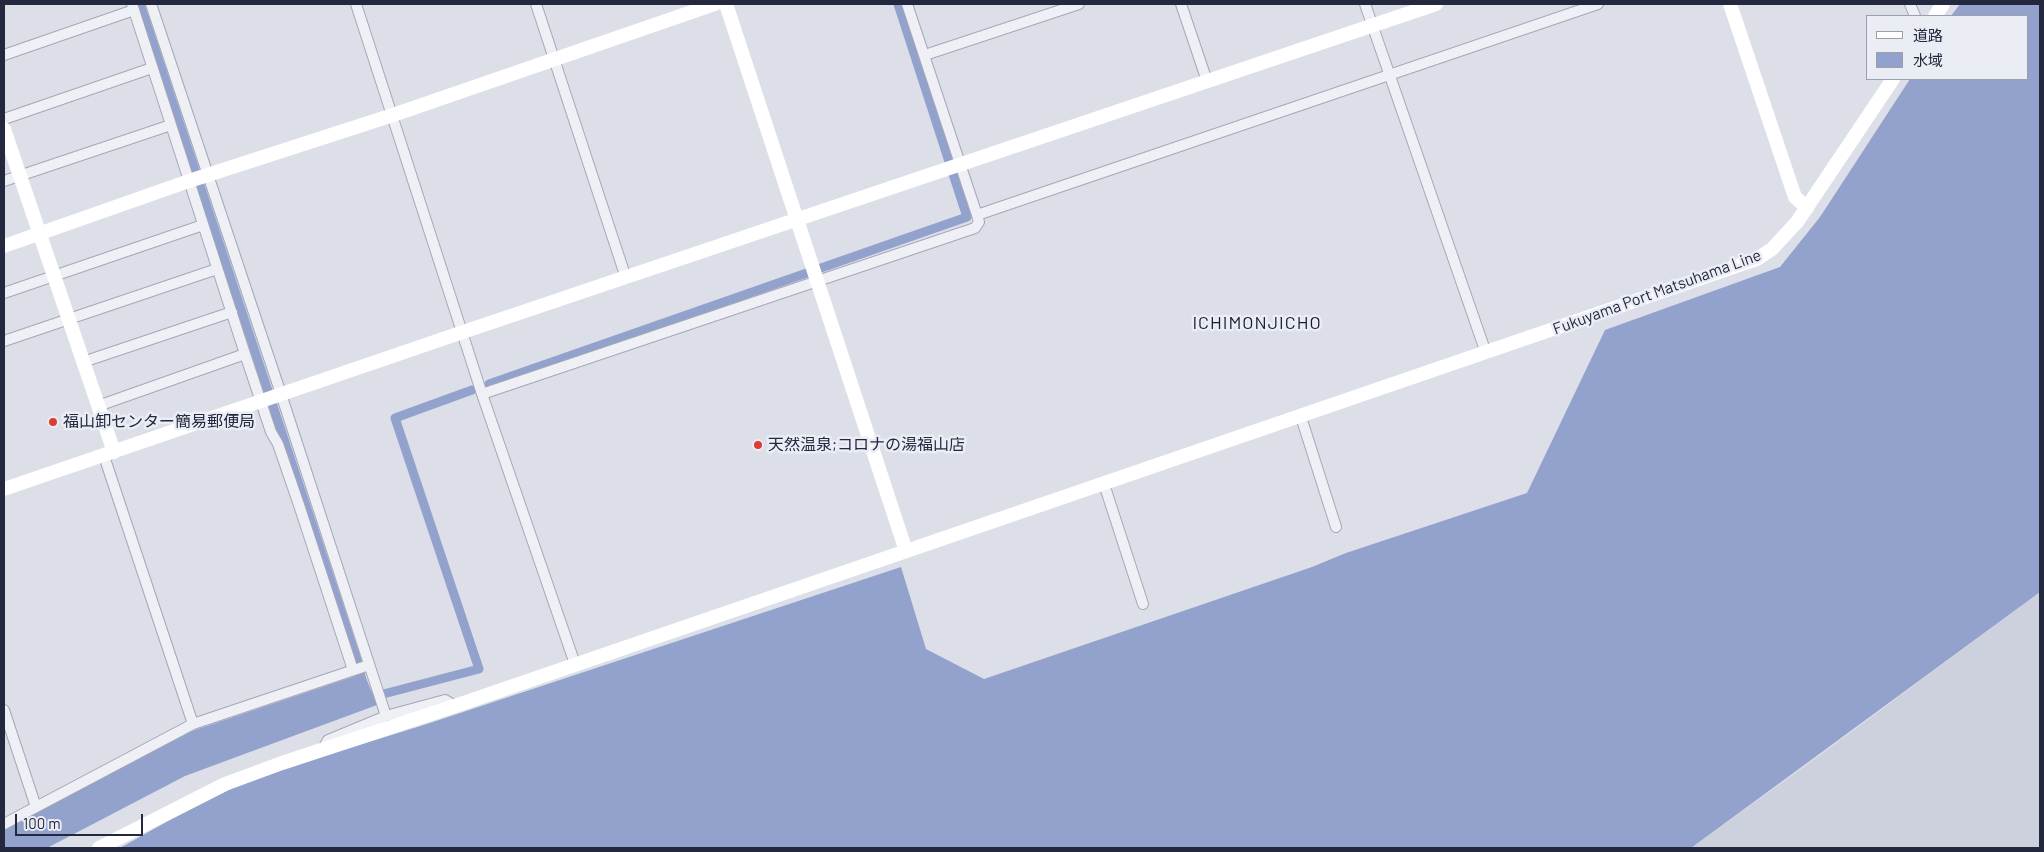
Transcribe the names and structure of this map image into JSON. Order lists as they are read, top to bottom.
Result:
{
  "streets": {
    "street": ["Fukuyama Port Matsuhama Line"]
  },
  "districts": ["ICHIMONJICHO"],
  "places": ["福山卸センター簡易郵便局", "天然温泉;コロナの湯福山店"],
  "legend": ["道路", "水域"],
  "scale_bar": "100 m"
}
